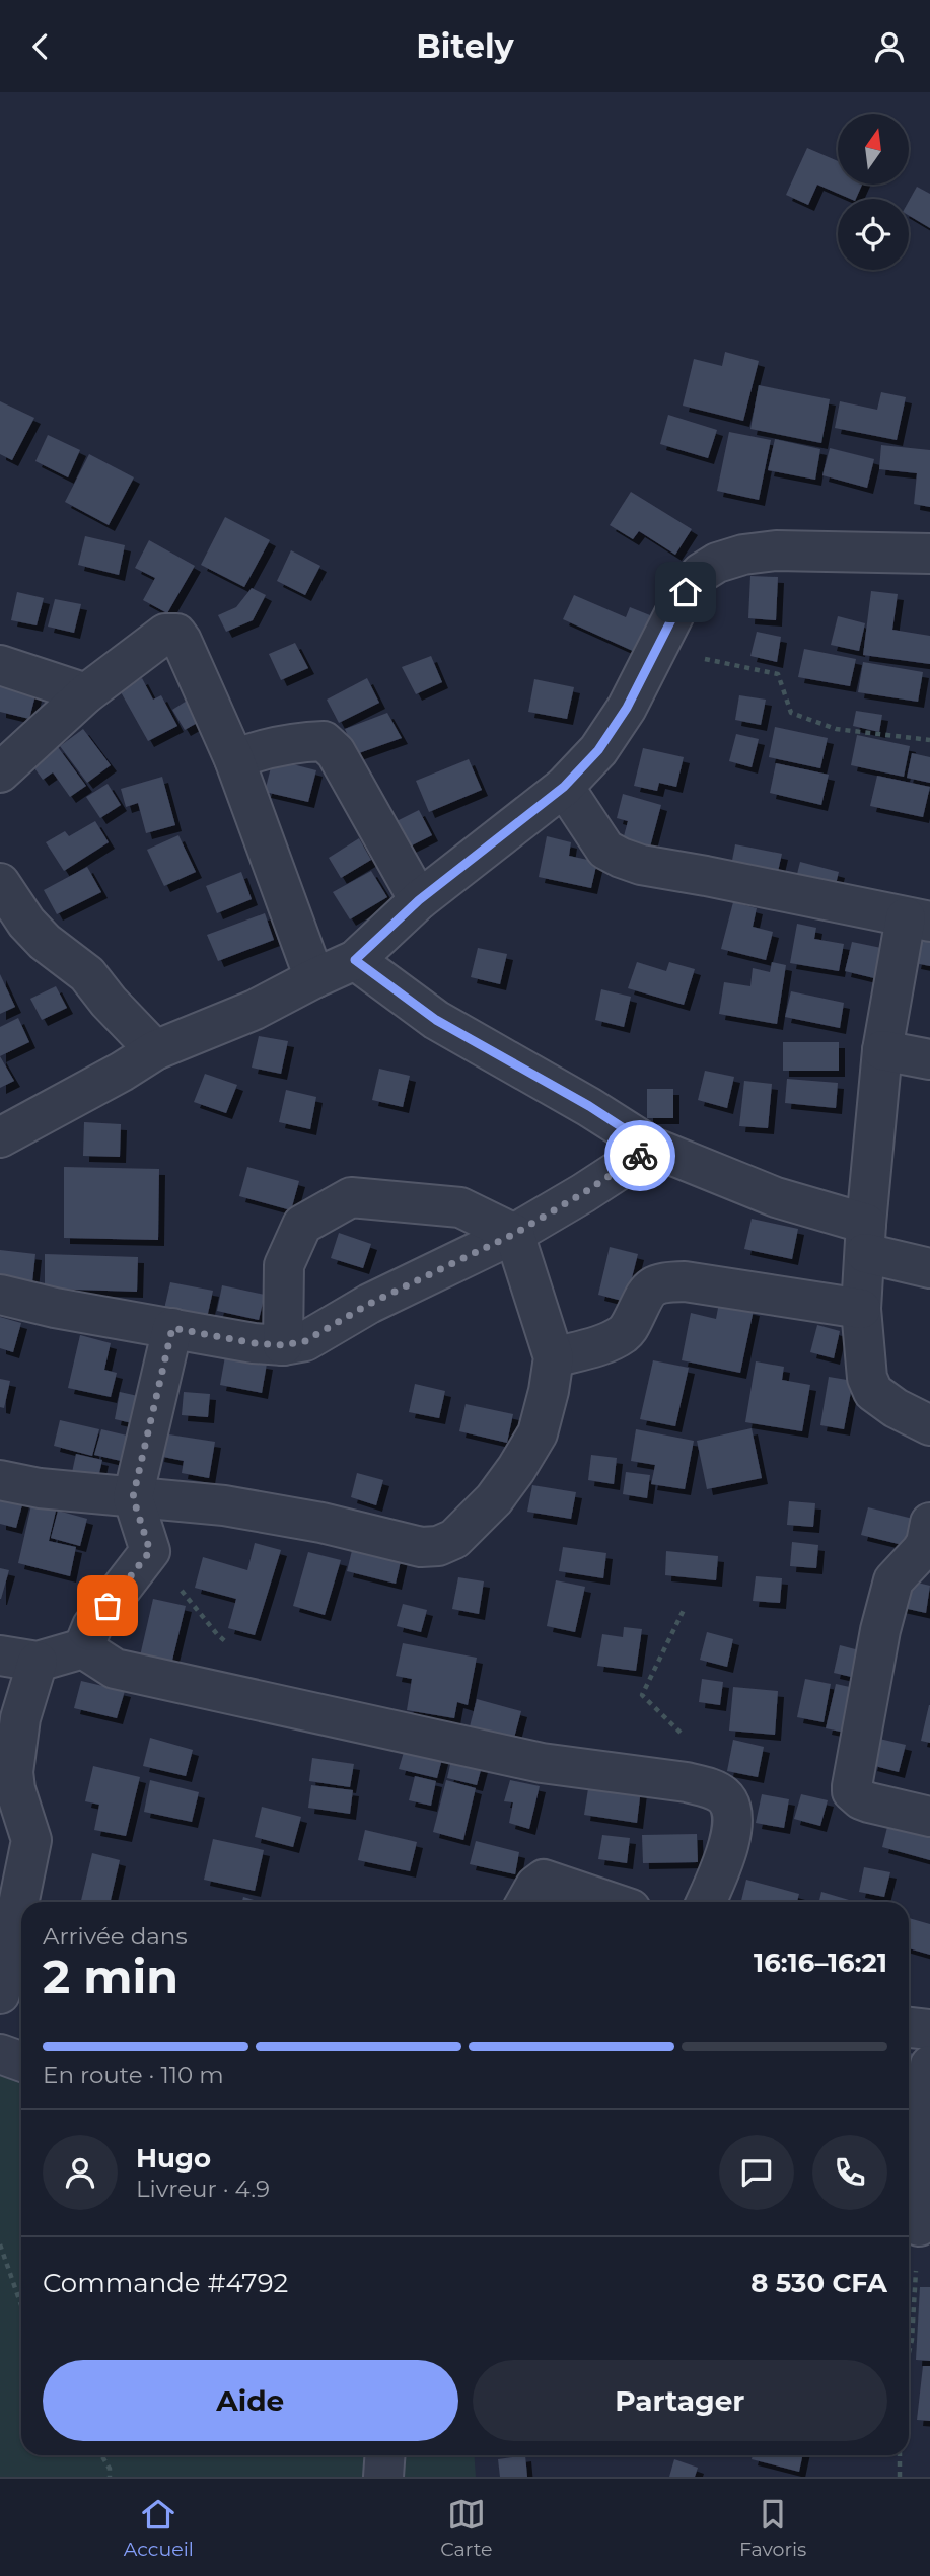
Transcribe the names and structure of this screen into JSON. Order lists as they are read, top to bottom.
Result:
{
  "north": "top",
  "page": {
    "header": "Bitely",
    "heading": ["2 min", "Arrivée dans", "16:16–16:21"],
    "panel": [
      "Hugo",
      "Livreur · 4.9",
      "Commande #4792",
      "8 530 CFA"
    ],
    "bar": "En route · 110 m",
    "buttons": ["Aide", "Partager"],
    "tabs": ["Accueil", "Carte", "Favoris"]
  }
}
